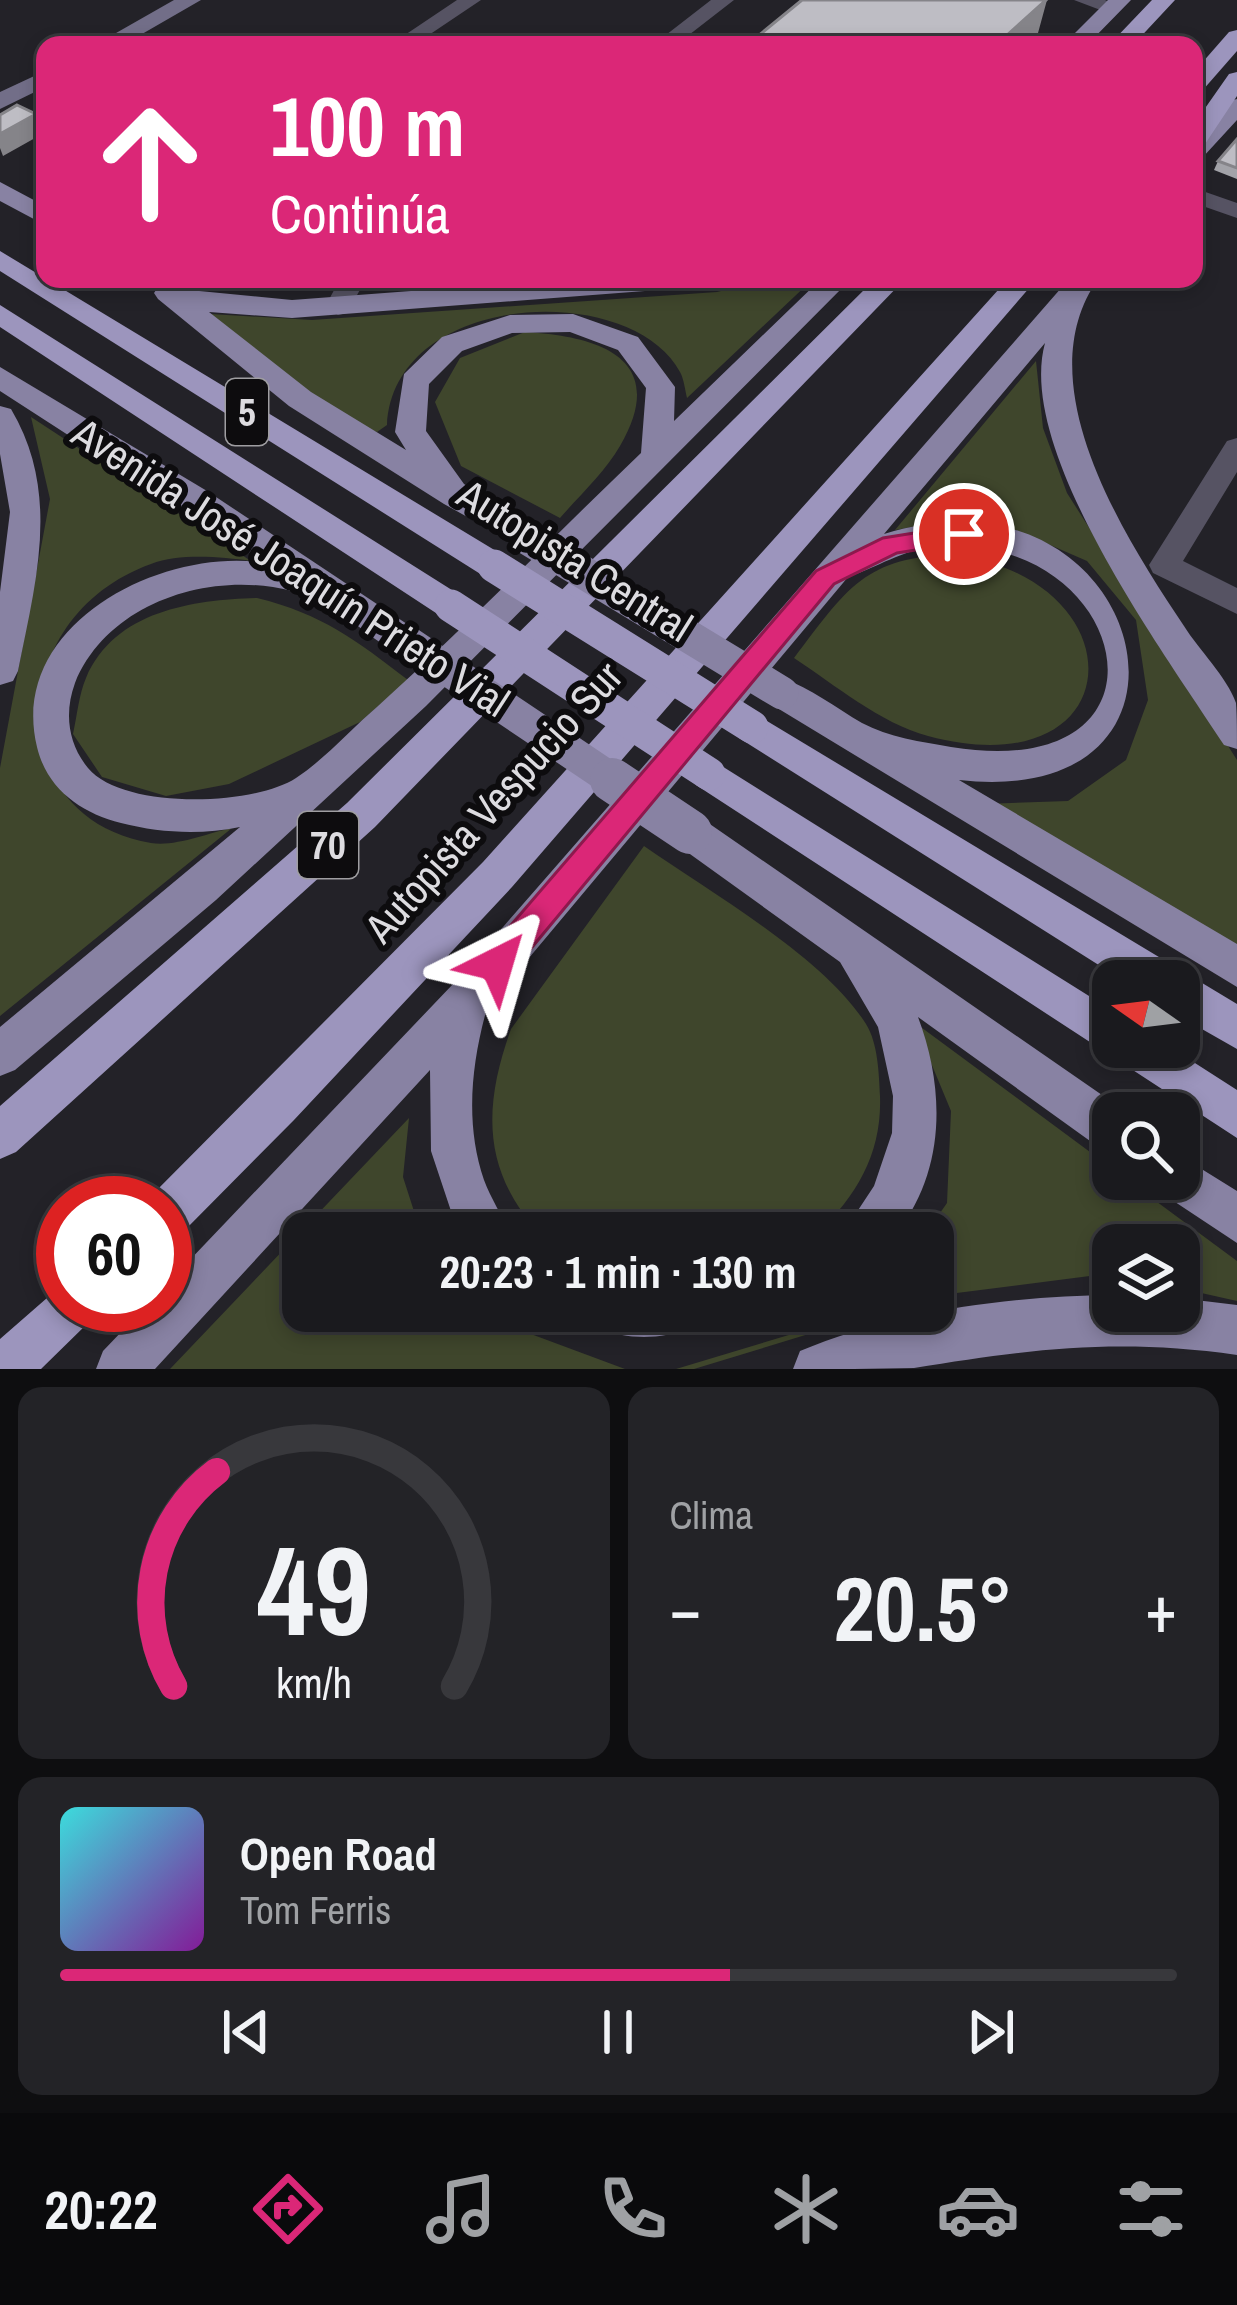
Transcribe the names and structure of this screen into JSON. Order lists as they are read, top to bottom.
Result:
{
  "streets": {
    "highway": [
      "5",
      "Autopista Central",
      "Autopista Vespucio Sur",
      "70"
    ],
    "main road": ["Avenida José Joaquín Prieto Vial"]
  },
  "north": "left",
  "page": {
    "turn": ["100 m", "Continúa"],
    "limit": "60",
    "trip": "20:23 · 1 min · 130 m",
    "tile": "Clima",
    "heat": ["−", "20.5°", "+"],
    "song": ["Open Road", "Tom Ferris"],
    "tabs": "20:22",
    "gauge": ["49", "km/h"]
  }
}
